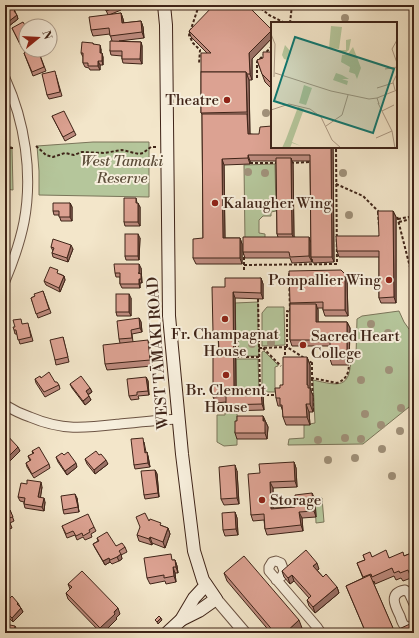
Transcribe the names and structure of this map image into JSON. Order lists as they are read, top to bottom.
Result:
{
  "streets": {
    "main road": ["WEST TĀMAKI ROAD"]
  },
  "parks": ["West Tamaki Reserve"],
  "places": [
    "Theatre",
    "Kalaugher Wing",
    "Pompallier Wing",
    "Fr. Champagnat House",
    "Sacred Heart College",
    "Br. Clement House",
    "Storage"
  ],
  "north": "right"
}
